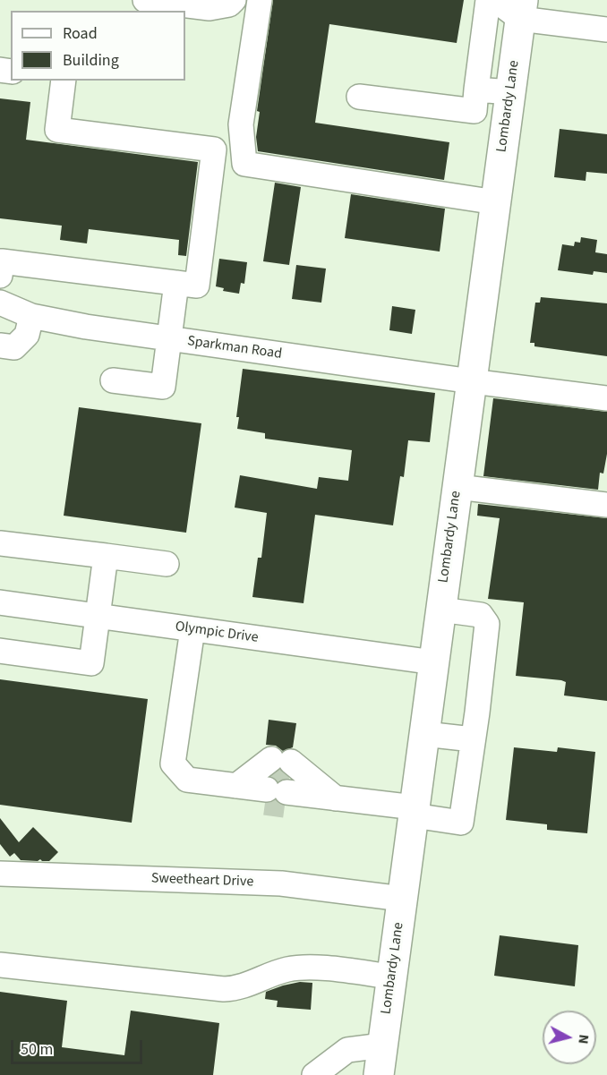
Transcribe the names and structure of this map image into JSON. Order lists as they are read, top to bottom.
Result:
{
  "streets": {
    "main road": ["Lombardy Lane"],
    "street": ["Sparkman Road", "Olympic Drive", "Sweetheart Drive"]
  },
  "crossings": [
    ["Lombardy Lane", "Sparkman Road"],
    ["Lombardy Lane", "Olympic Drive"],
    ["Lombardy Lane", "Sweetheart Drive"]
  ],
  "legend": ["Road", "Building"],
  "scale_bar": "50 m",
  "north": "right"
}
